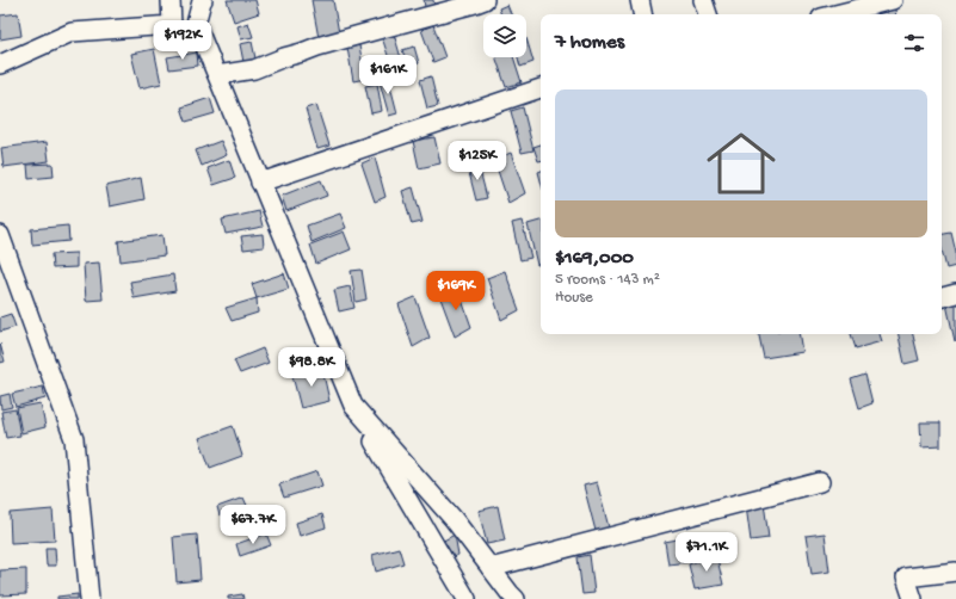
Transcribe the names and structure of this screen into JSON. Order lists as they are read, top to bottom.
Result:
{
  "page": {
    "heading": "7 homes",
    "price": [
      "$192K",
      "$161K",
      "$125K",
      "$169K",
      "$98.8K",
      "$67.7K",
      "$71.1K"
    ],
    "list": [
      {
        "name": "$169,000",
        "note": "5 rooms · 143 m² · House"
      }
    ]
  }
}
